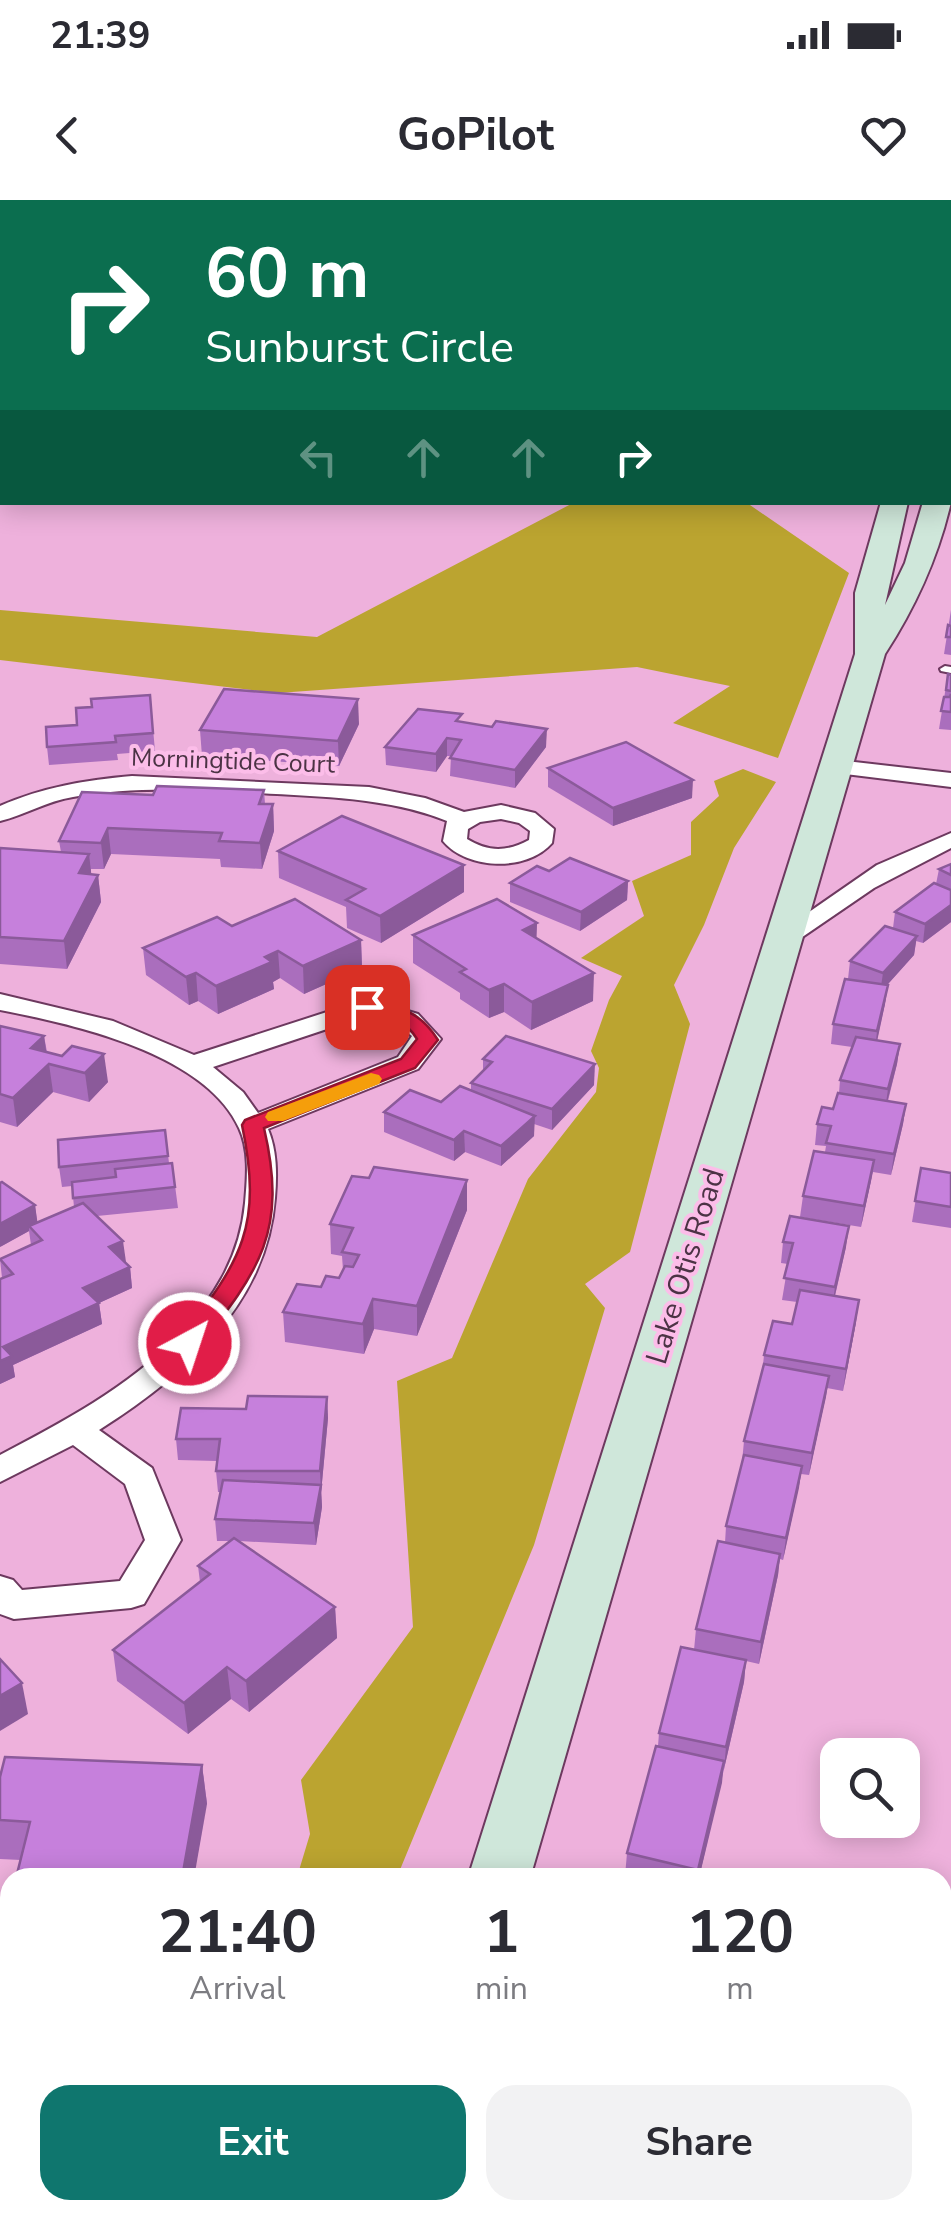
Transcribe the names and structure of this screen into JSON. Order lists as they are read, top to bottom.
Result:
{
  "streets": {
    "main road": ["Lake Otis Road"],
    "street": ["Morningtide Court"]
  },
  "page": {
    "status": "21:39",
    "header": "GoPilot",
    "turn": ["60 m", "Sunburst Circle"],
    "eta": [
      "21:40",
      "Arrival",
      "1",
      "min",
      "120",
      "m"
    ],
    "buttons": ["Exit", "Share"]
  }
}
